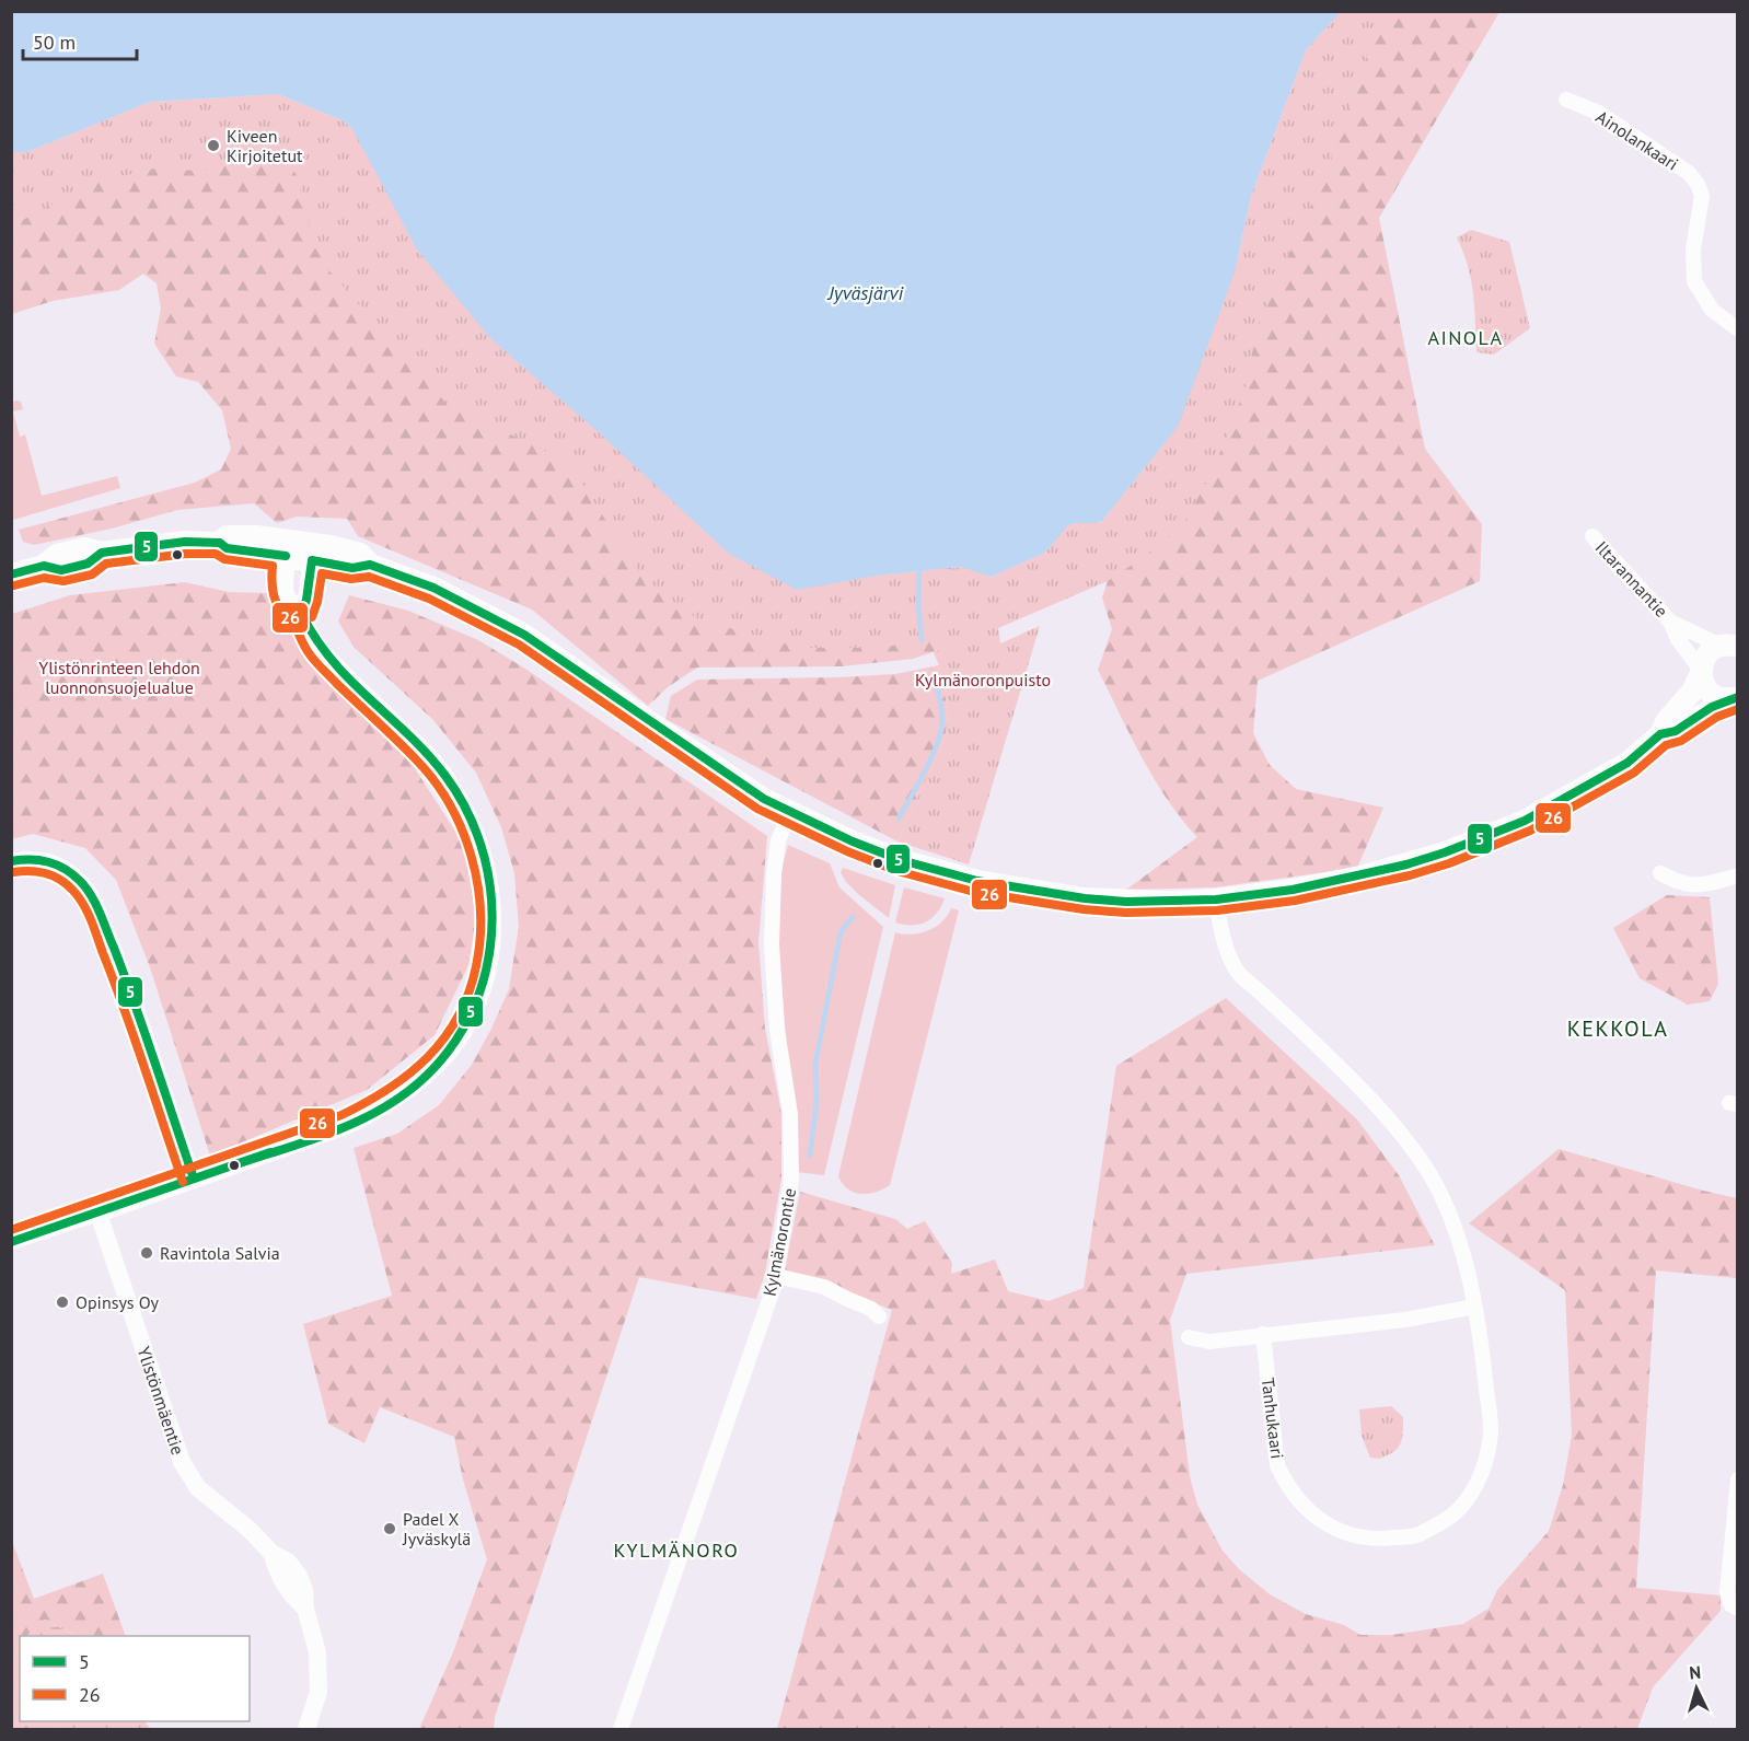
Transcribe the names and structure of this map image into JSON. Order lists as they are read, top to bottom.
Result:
{
  "streets": {
    "street": [
      "Ainolankaari",
      "Iltarannantie",
      "Kylmänorontie",
      "Ylistönmäentie",
      "Tanhukaari"
    ]
  },
  "districts": ["AINOLA", "KEKKOLA", "KYLMÄNORO"],
  "water": ["Jyväsjärvi"],
  "parks": ["Ylistönrinteen lehdon luonnonsuojelualue", "Kylmänoronpuisto"],
  "places": [
    "Kiveen Kirjoitetut",
    "Ravintola Salvia",
    "Opinsys Oy",
    "Padel X Jyväskylä"
  ],
  "lines": ["transit line 5", "transit line 26"],
  "legend": ["5", "26"],
  "scale_bar": "50 m",
  "north": "top"
}
